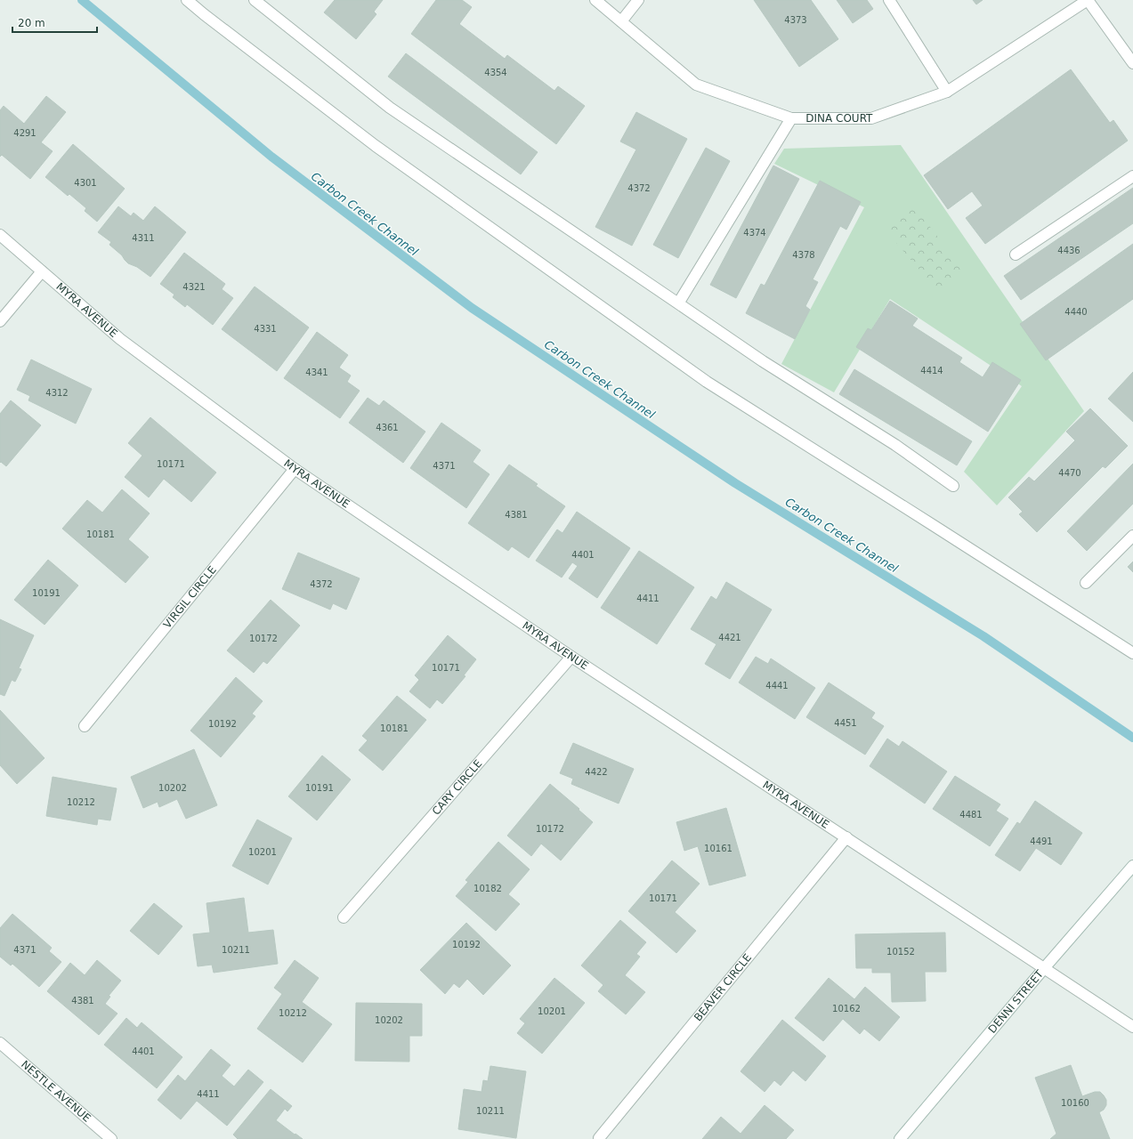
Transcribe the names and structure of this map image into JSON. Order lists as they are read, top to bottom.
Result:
{
  "streets": {
    "street": [
      "DINA COURT",
      "MYRA AVENUE",
      "VIRGIL CIRCLE",
      "CARY CIRCLE",
      "BEAVER CIRCLE",
      "DENNI STREET",
      "NESTLE AVENUE"
    ]
  },
  "crossings": [
    ["MYRA AVENUE", "VIRGIL CIRCLE"],
    ["MYRA AVENUE", "CARY CIRCLE"],
    ["MYRA AVENUE", "BEAVER CIRCLE"],
    ["MYRA AVENUE", "DENNI STREET"]
  ],
  "water": ["Carbon Creek Channel"],
  "house_numbers": [
    "4373",
    "4354",
    "4291",
    "4301",
    "4372",
    "4374",
    "4311",
    "4436",
    "4378",
    "4321",
    "4440",
    "4331",
    "4414",
    "4341",
    "4312",
    "4361",
    "10171",
    "4371",
    "4470",
    "4381",
    "10181",
    "4401",
    "4372",
    "10191",
    "4411",
    "4421",
    "10172",
    "10171",
    "4441",
    "4451",
    "10192",
    "10181",
    "4422",
    "10202",
    "10191",
    "10212",
    "4481",
    "10172",
    "4491",
    "10161",
    "10201",
    "10182",
    "10171",
    "10192",
    "4371",
    "10211",
    "10152",
    "4381",
    "10162",
    "10201",
    "10212",
    "10202",
    "4401",
    "4411",
    "10160",
    "10211"
  ],
  "scale_bar": "20 m"
}
